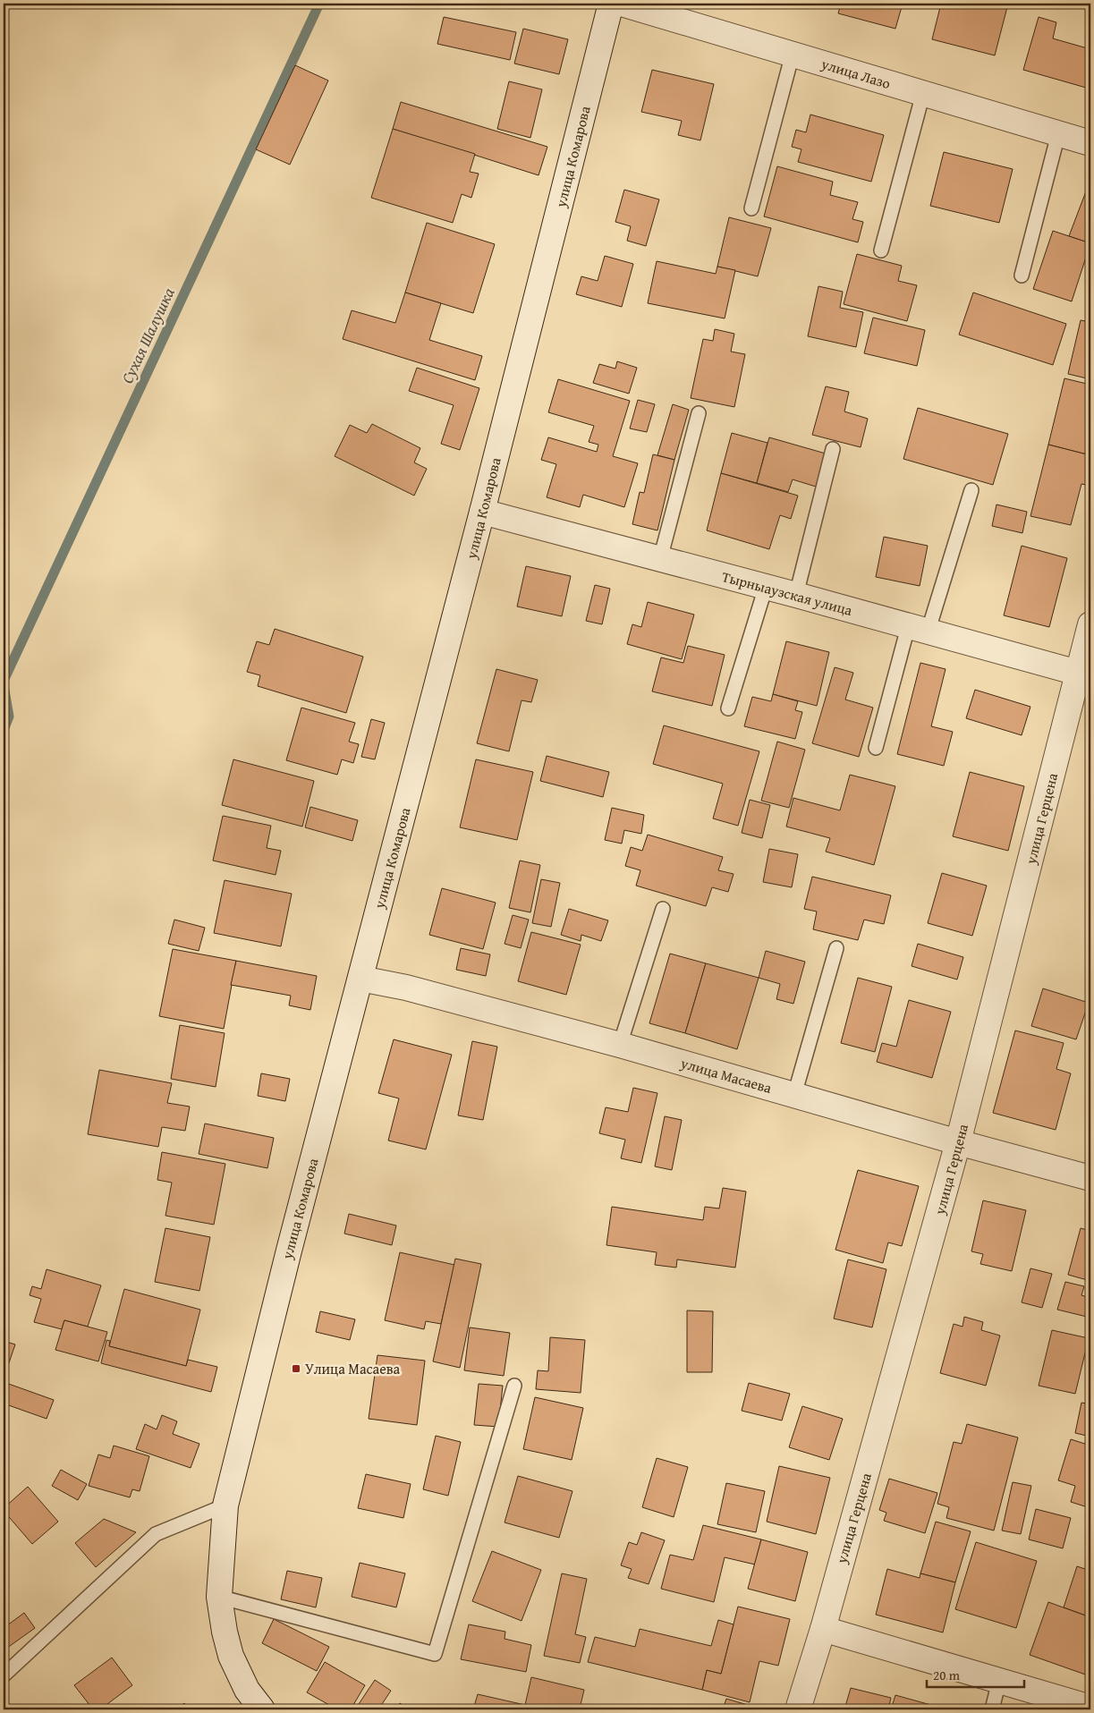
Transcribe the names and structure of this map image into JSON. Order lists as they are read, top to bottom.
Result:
{
  "streets": {
    "street": [
      "улица Лазо",
      "улица Комарова",
      "Тырныаузская улица",
      "улица Герцена",
      "улица Масаева"
    ]
  },
  "crossings": [
    ["улица Комарова", "Тырныаузская улица"],
    ["улица Комарова", "улица Масаева"],
    ["Тырныаузская улица", "улица Герцена"],
    ["улица Герцена", "улица Масаева"]
  ],
  "water": ["Сухая Шалушка"],
  "places": {
    "transit": ["Улица Масаева"]
  },
  "scale_bar": "20 m"
}
